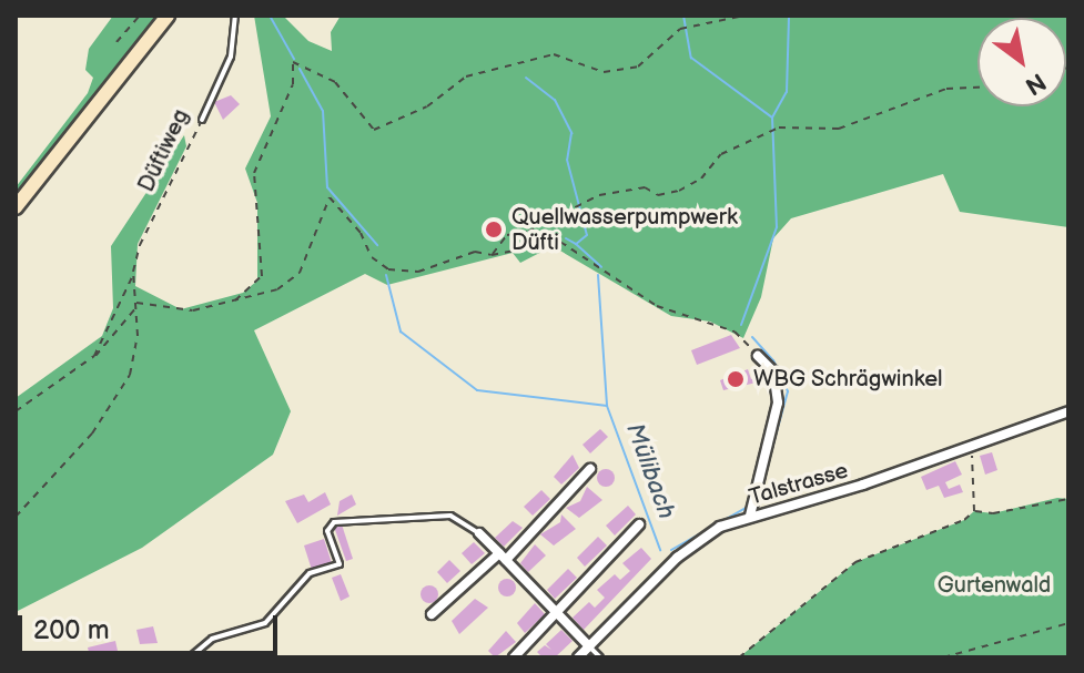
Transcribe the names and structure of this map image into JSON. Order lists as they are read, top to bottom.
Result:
{
  "streets": {
    "street": ["Talstrasse"],
    "lane": ["Düftiweg"]
  },
  "water": ["Mülibach"],
  "parks": ["Gurtenwald"],
  "places": ["Quellwasserpumpwerk Düfti", "WBG Schrägwinkel"],
  "scale_bar": "200 m",
  "north": "bottom right"
}
